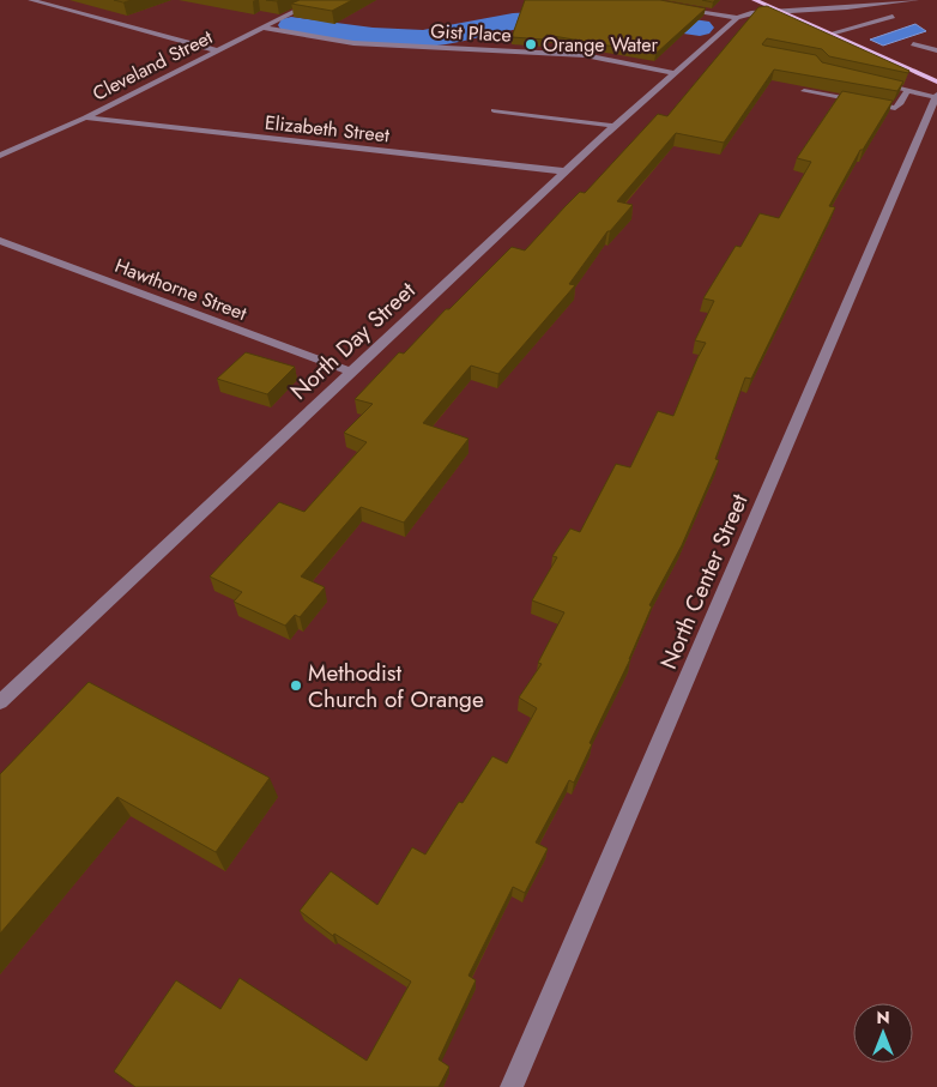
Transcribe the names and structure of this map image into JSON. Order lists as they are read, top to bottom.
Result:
{
  "streets": {
    "street": [
      "Gist Place",
      "Cleveland Street",
      "Elizabeth Street",
      "Hawthorne Street",
      "North Day Street",
      "North Center Street"
    ]
  },
  "crossings": [
    ["Gist Place", "Cleveland Street"],
    ["Gist Place", "North Day Street"],
    ["Cleveland Street", "Elizabeth Street"],
    ["Elizabeth Street", "North Day Street"],
    ["Hawthorne Street", "North Day Street"]
  ],
  "places": ["Orange Water", "Methodist Church of Orange"],
  "north": "top"
}
